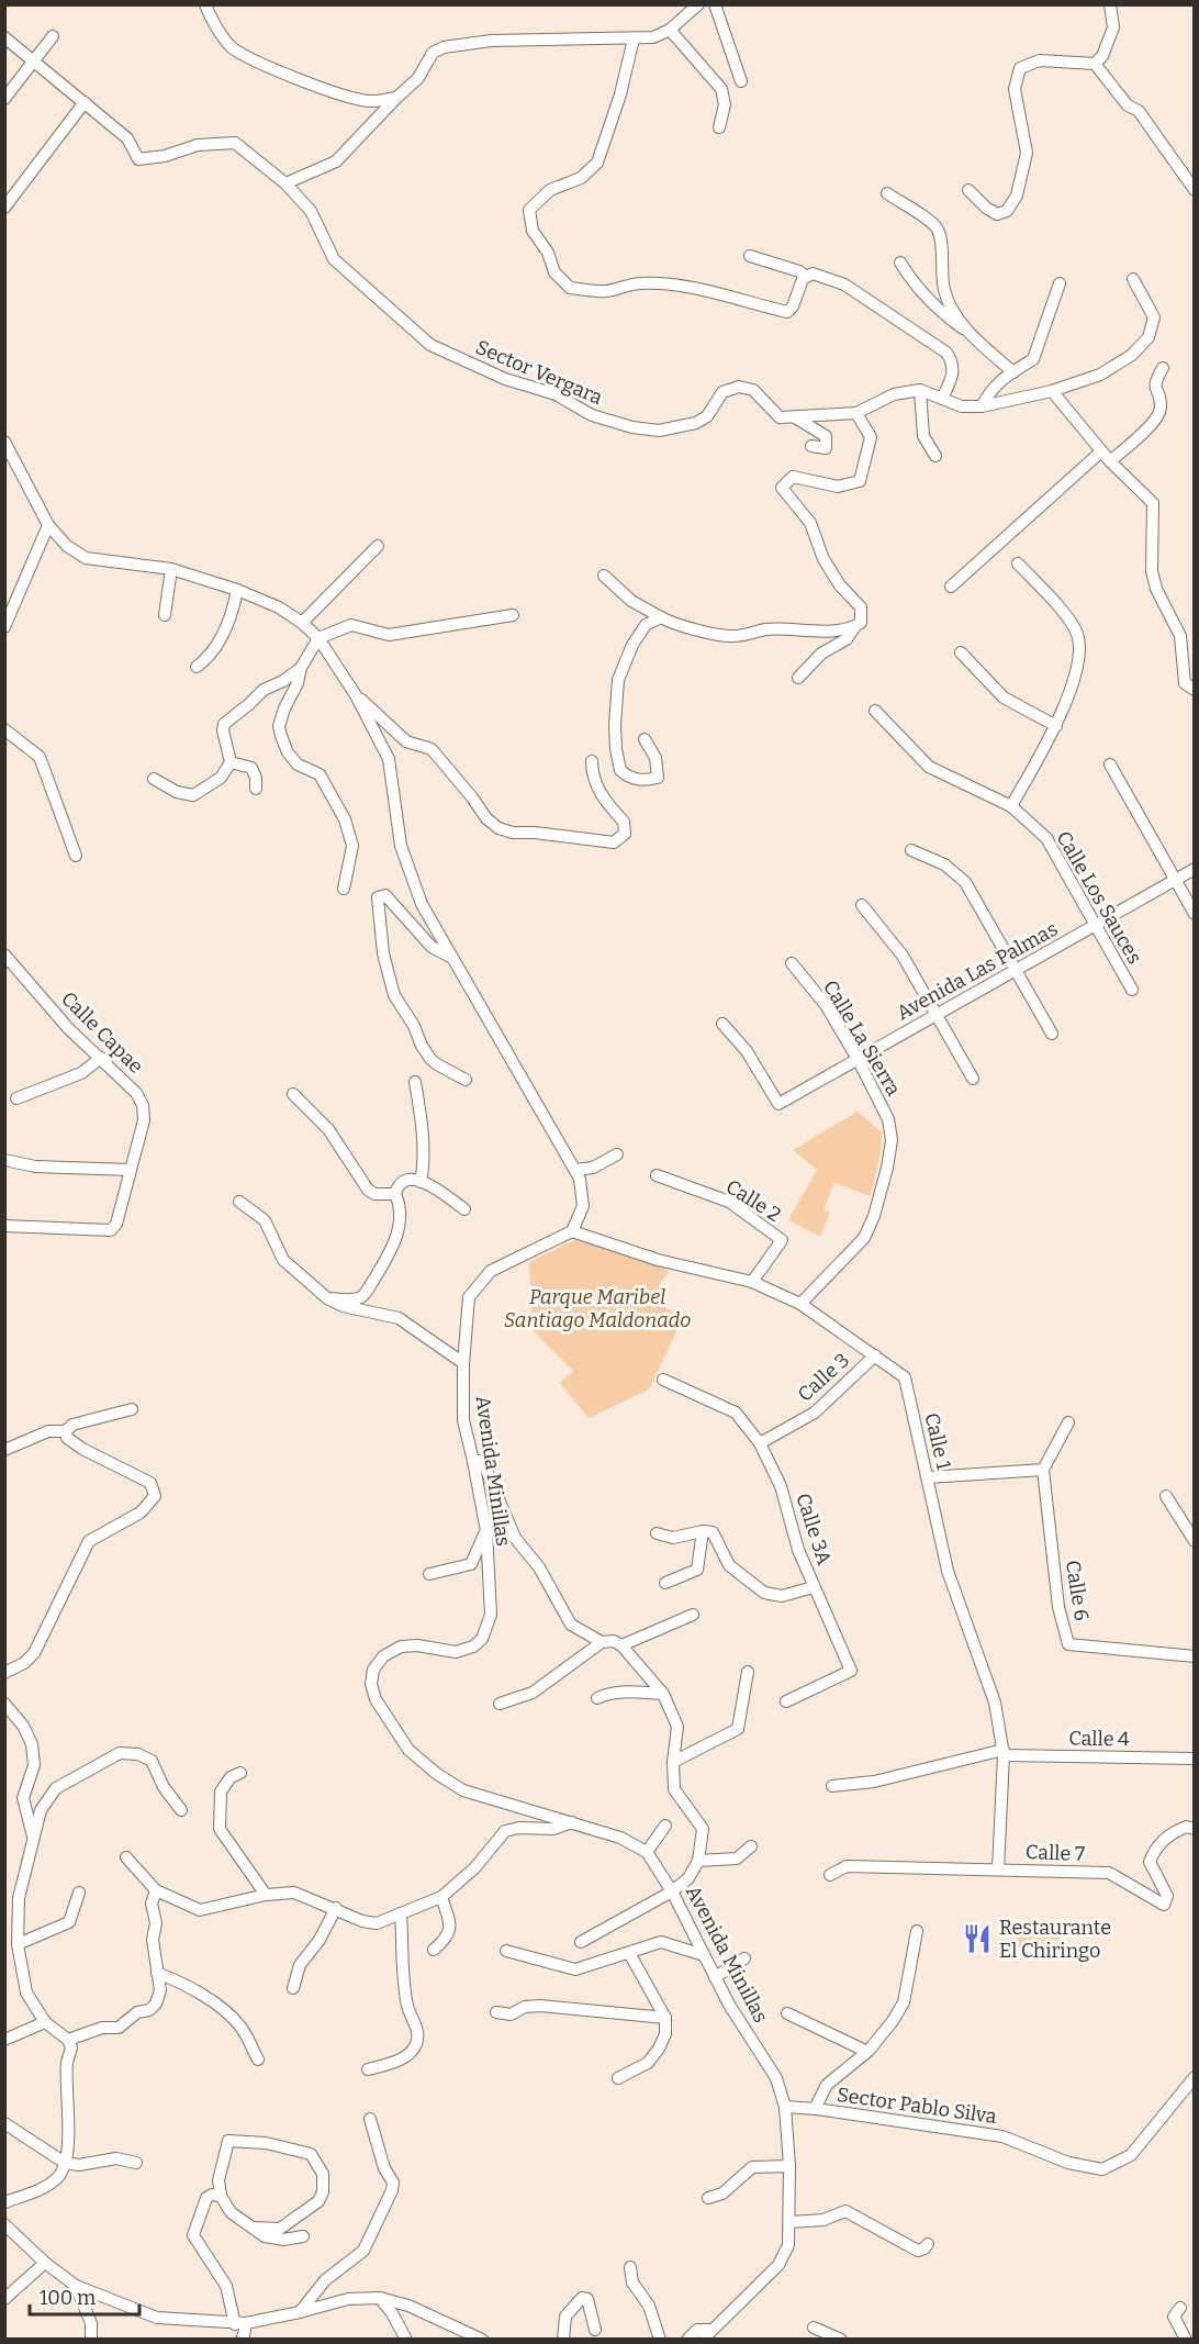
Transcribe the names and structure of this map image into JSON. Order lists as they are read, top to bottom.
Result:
{
  "streets": {
    "street": [
      "Sector Vergara",
      "Calle Los Sauces",
      "Avenida Las Palmas",
      "Calle Capae",
      "Calle La Sierra",
      "Calle 2",
      "Calle 3",
      "Calle 1",
      "Avenida Minillas",
      "Calle 3A",
      "Calle 6",
      "Calle 4",
      "Calle 7",
      "Sector Pablo Silva"
    ]
  },
  "crossings": [
    ["Calle Los Sauces", "Avenida Las Palmas"],
    ["Avenida Las Palmas", "Calle La Sierra"],
    ["Calle La Sierra", "Calle 1"],
    ["Calle 2", "Calle 1"],
    ["Calle 3", "Calle 1"],
    ["Calle 3", "Calle 3A"],
    ["Calle 1", "Avenida Minillas"],
    ["Calle 1", "Calle 4"],
    ["Calle 1", "Calle 7"],
    ["Avenida Minillas", "Sector Pablo Silva"]
  ],
  "parks": ["Parque Maribel Santiago Maldonado"],
  "places": {
    "restaurant": ["Restaurante El Chiringo"]
  },
  "scale_bar": "100 m"
}
